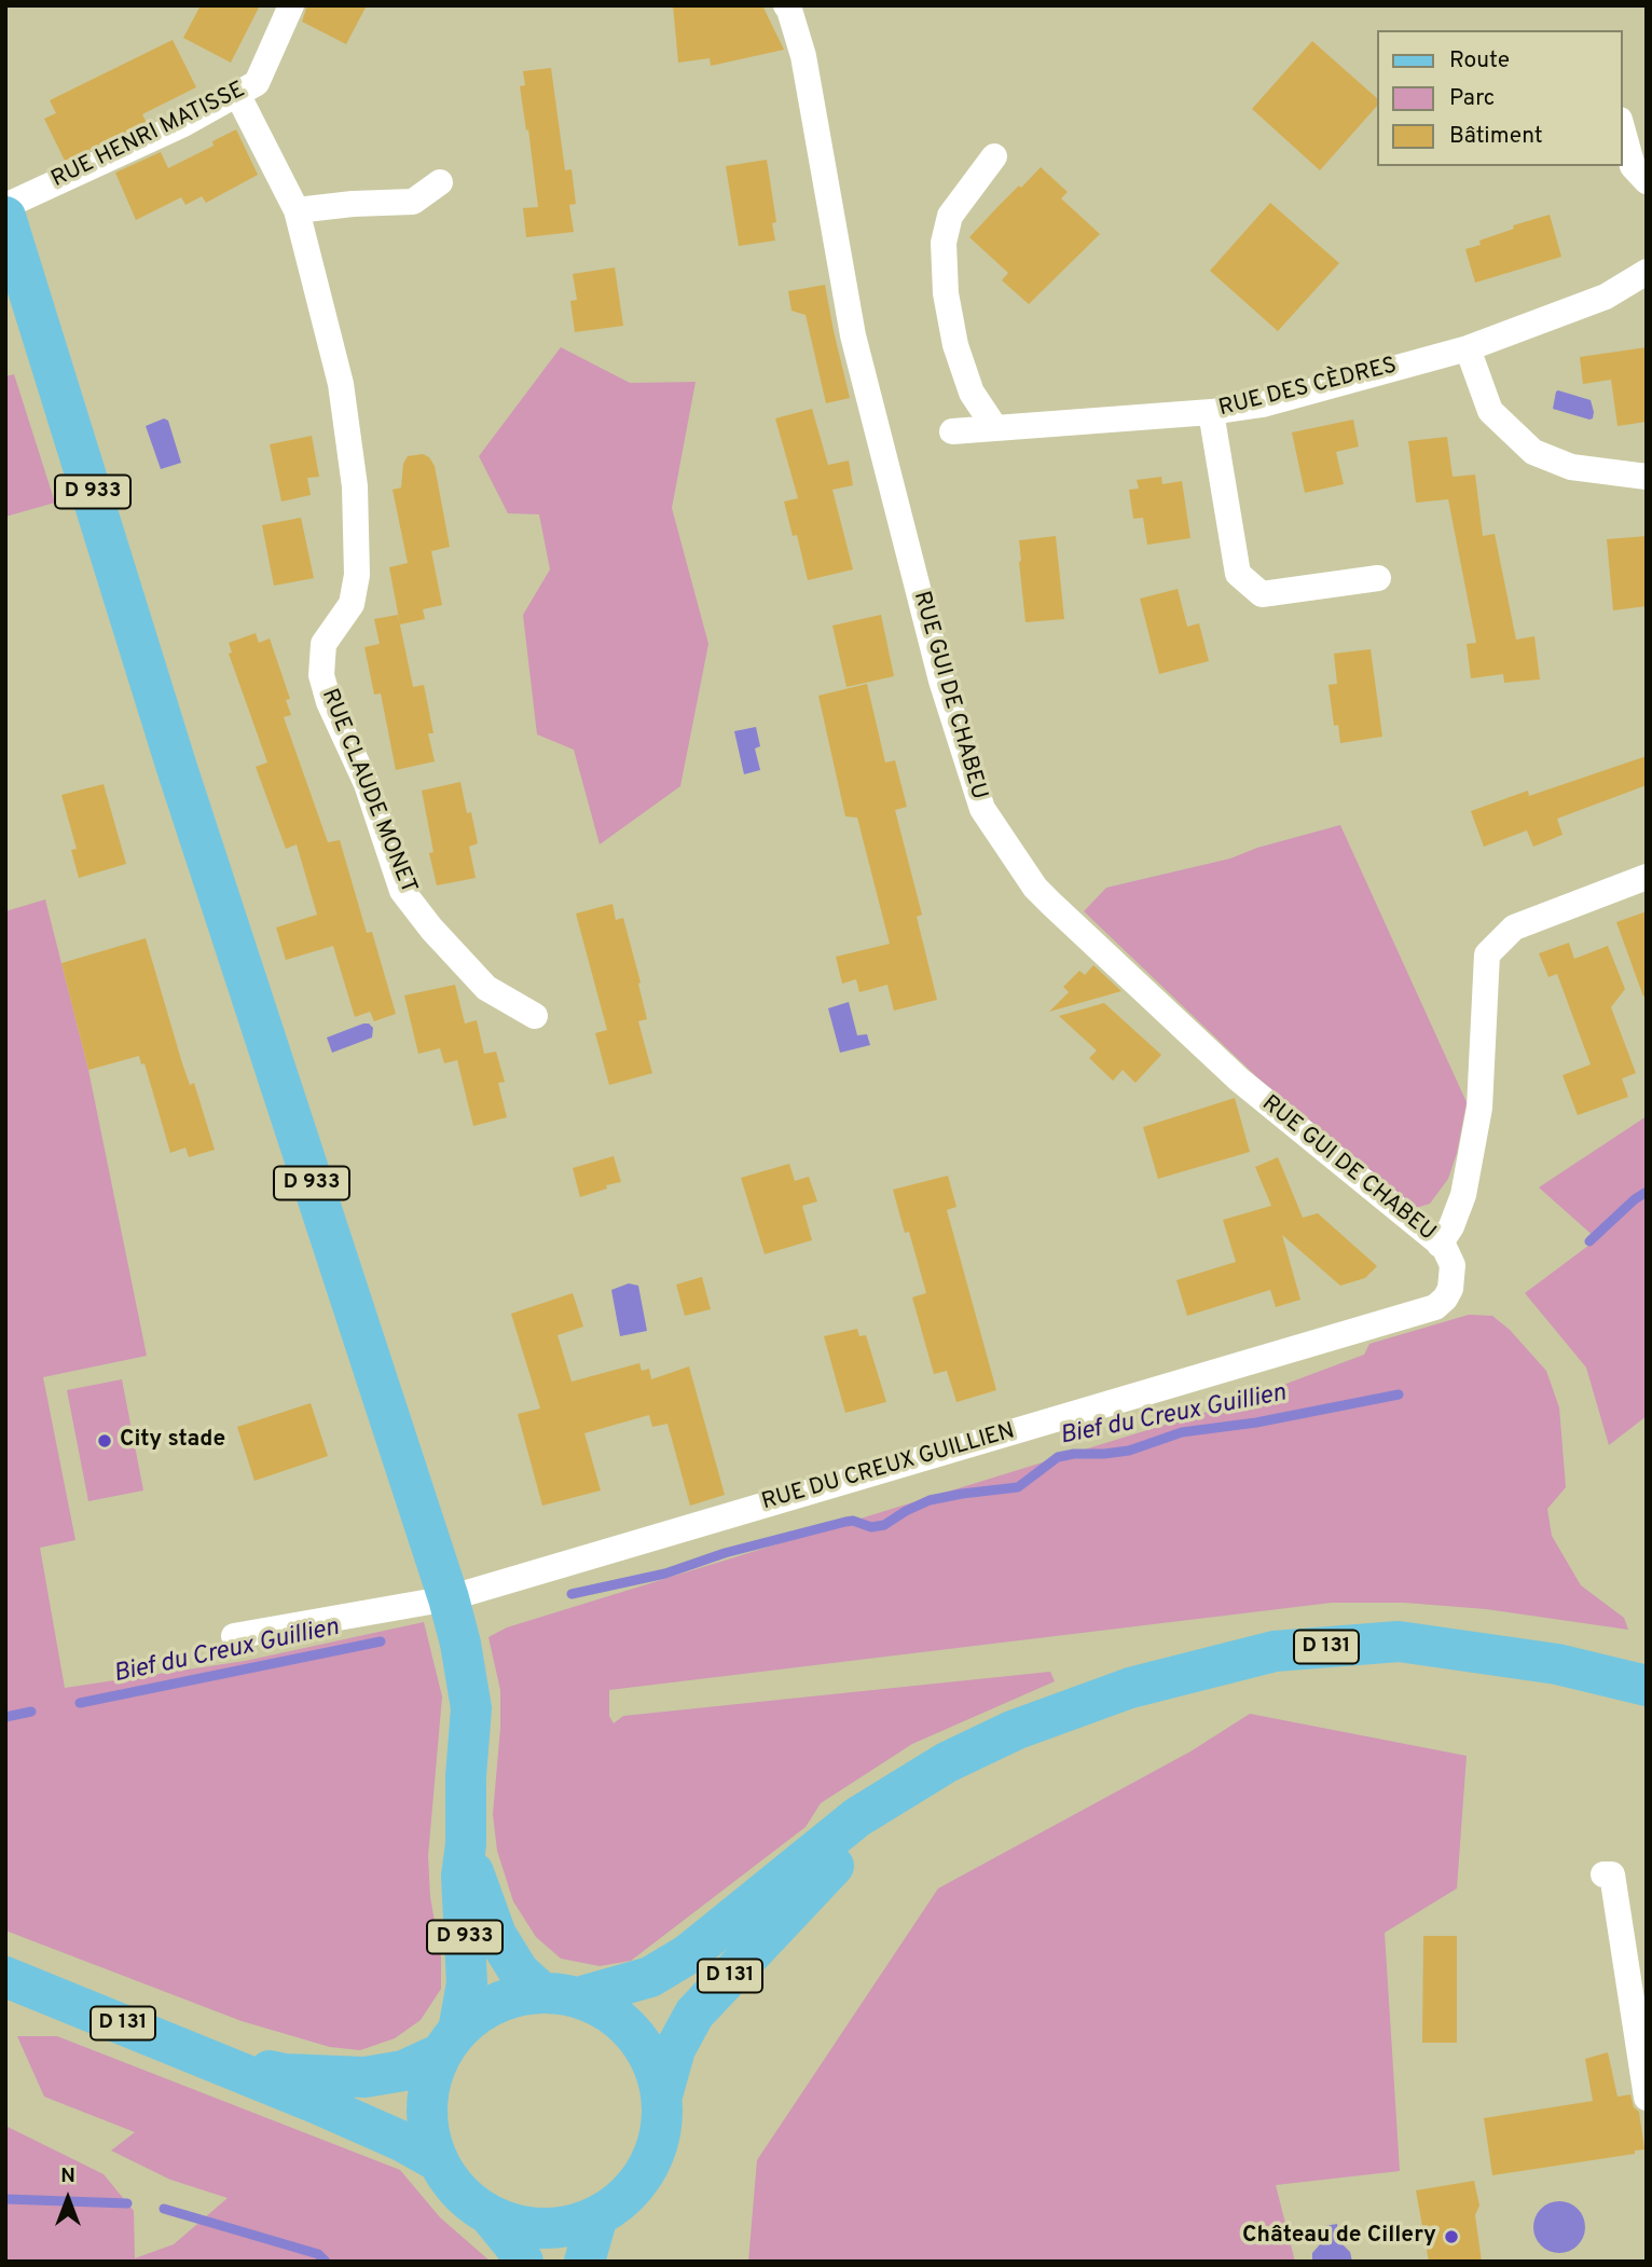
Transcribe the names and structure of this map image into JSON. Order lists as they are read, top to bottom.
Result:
{
  "streets": {
    "main road": ["D 933", "D 131"],
    "street": [
      "RUE HENRI MATISSE",
      "RUE DES CÈDRES",
      "RUE GUI DE CHABEU",
      "RUE CLAUDE MONET",
      "RUE DU CREUX GUILLIEN"
    ]
  },
  "crossings": [
    ["RUE HENRI MATISSE", "RUE CLAUDE MONET"],
    ["D 933", "RUE DU CREUX GUILLIEN"],
    ["D 933", "D 131"],
    ["RUE GUI DE CHABEU", "RUE DU CREUX GUILLIEN"]
  ],
  "water": ["Bief du Creux Guillien"],
  "places": ["City stade", "Château de Cillery"],
  "legend": ["Route", "Parc", "Bâtiment"],
  "north": "top"
}
